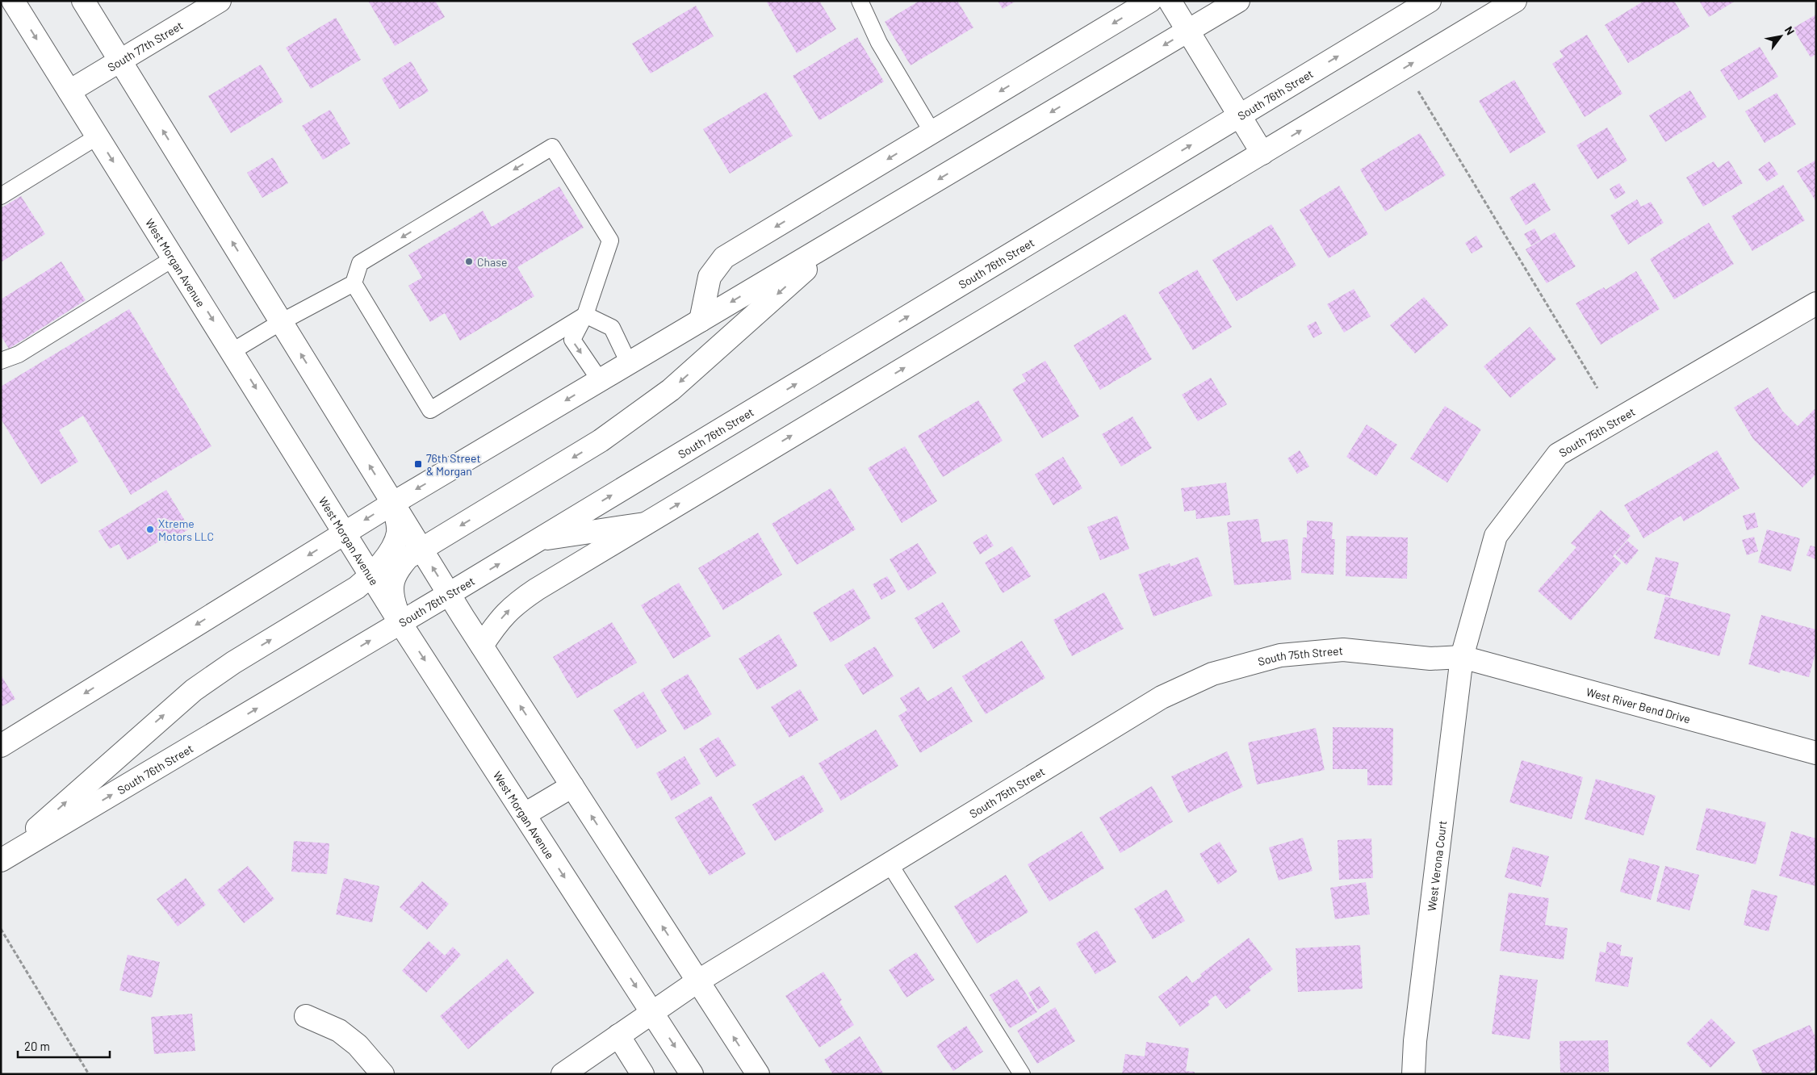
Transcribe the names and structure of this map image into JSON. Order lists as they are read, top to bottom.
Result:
{
  "streets": {
    "street": [
      "South 77th Street",
      "South 76th Street",
      "West Morgan Avenue",
      "South 75th Street",
      "West River Bend Drive",
      "West Verona Court"
    ]
  },
  "crossings": [
    ["South 77th Street", "West Morgan Avenue"],
    ["South 76th Street", "West Morgan Avenue"],
    ["West Morgan Avenue", "South 75th Street"],
    ["South 75th Street", "West River Bend Drive"],
    ["South 75th Street", "West Verona Court"],
    ["West River Bend Drive", "West Verona Court"]
  ],
  "places": {
    "other": ["Chase", "Xtreme Motors LLC"],
    "transit": ["76th Street & Morgan"]
  },
  "scale_bar": "20 m",
  "north": "top right"
}
